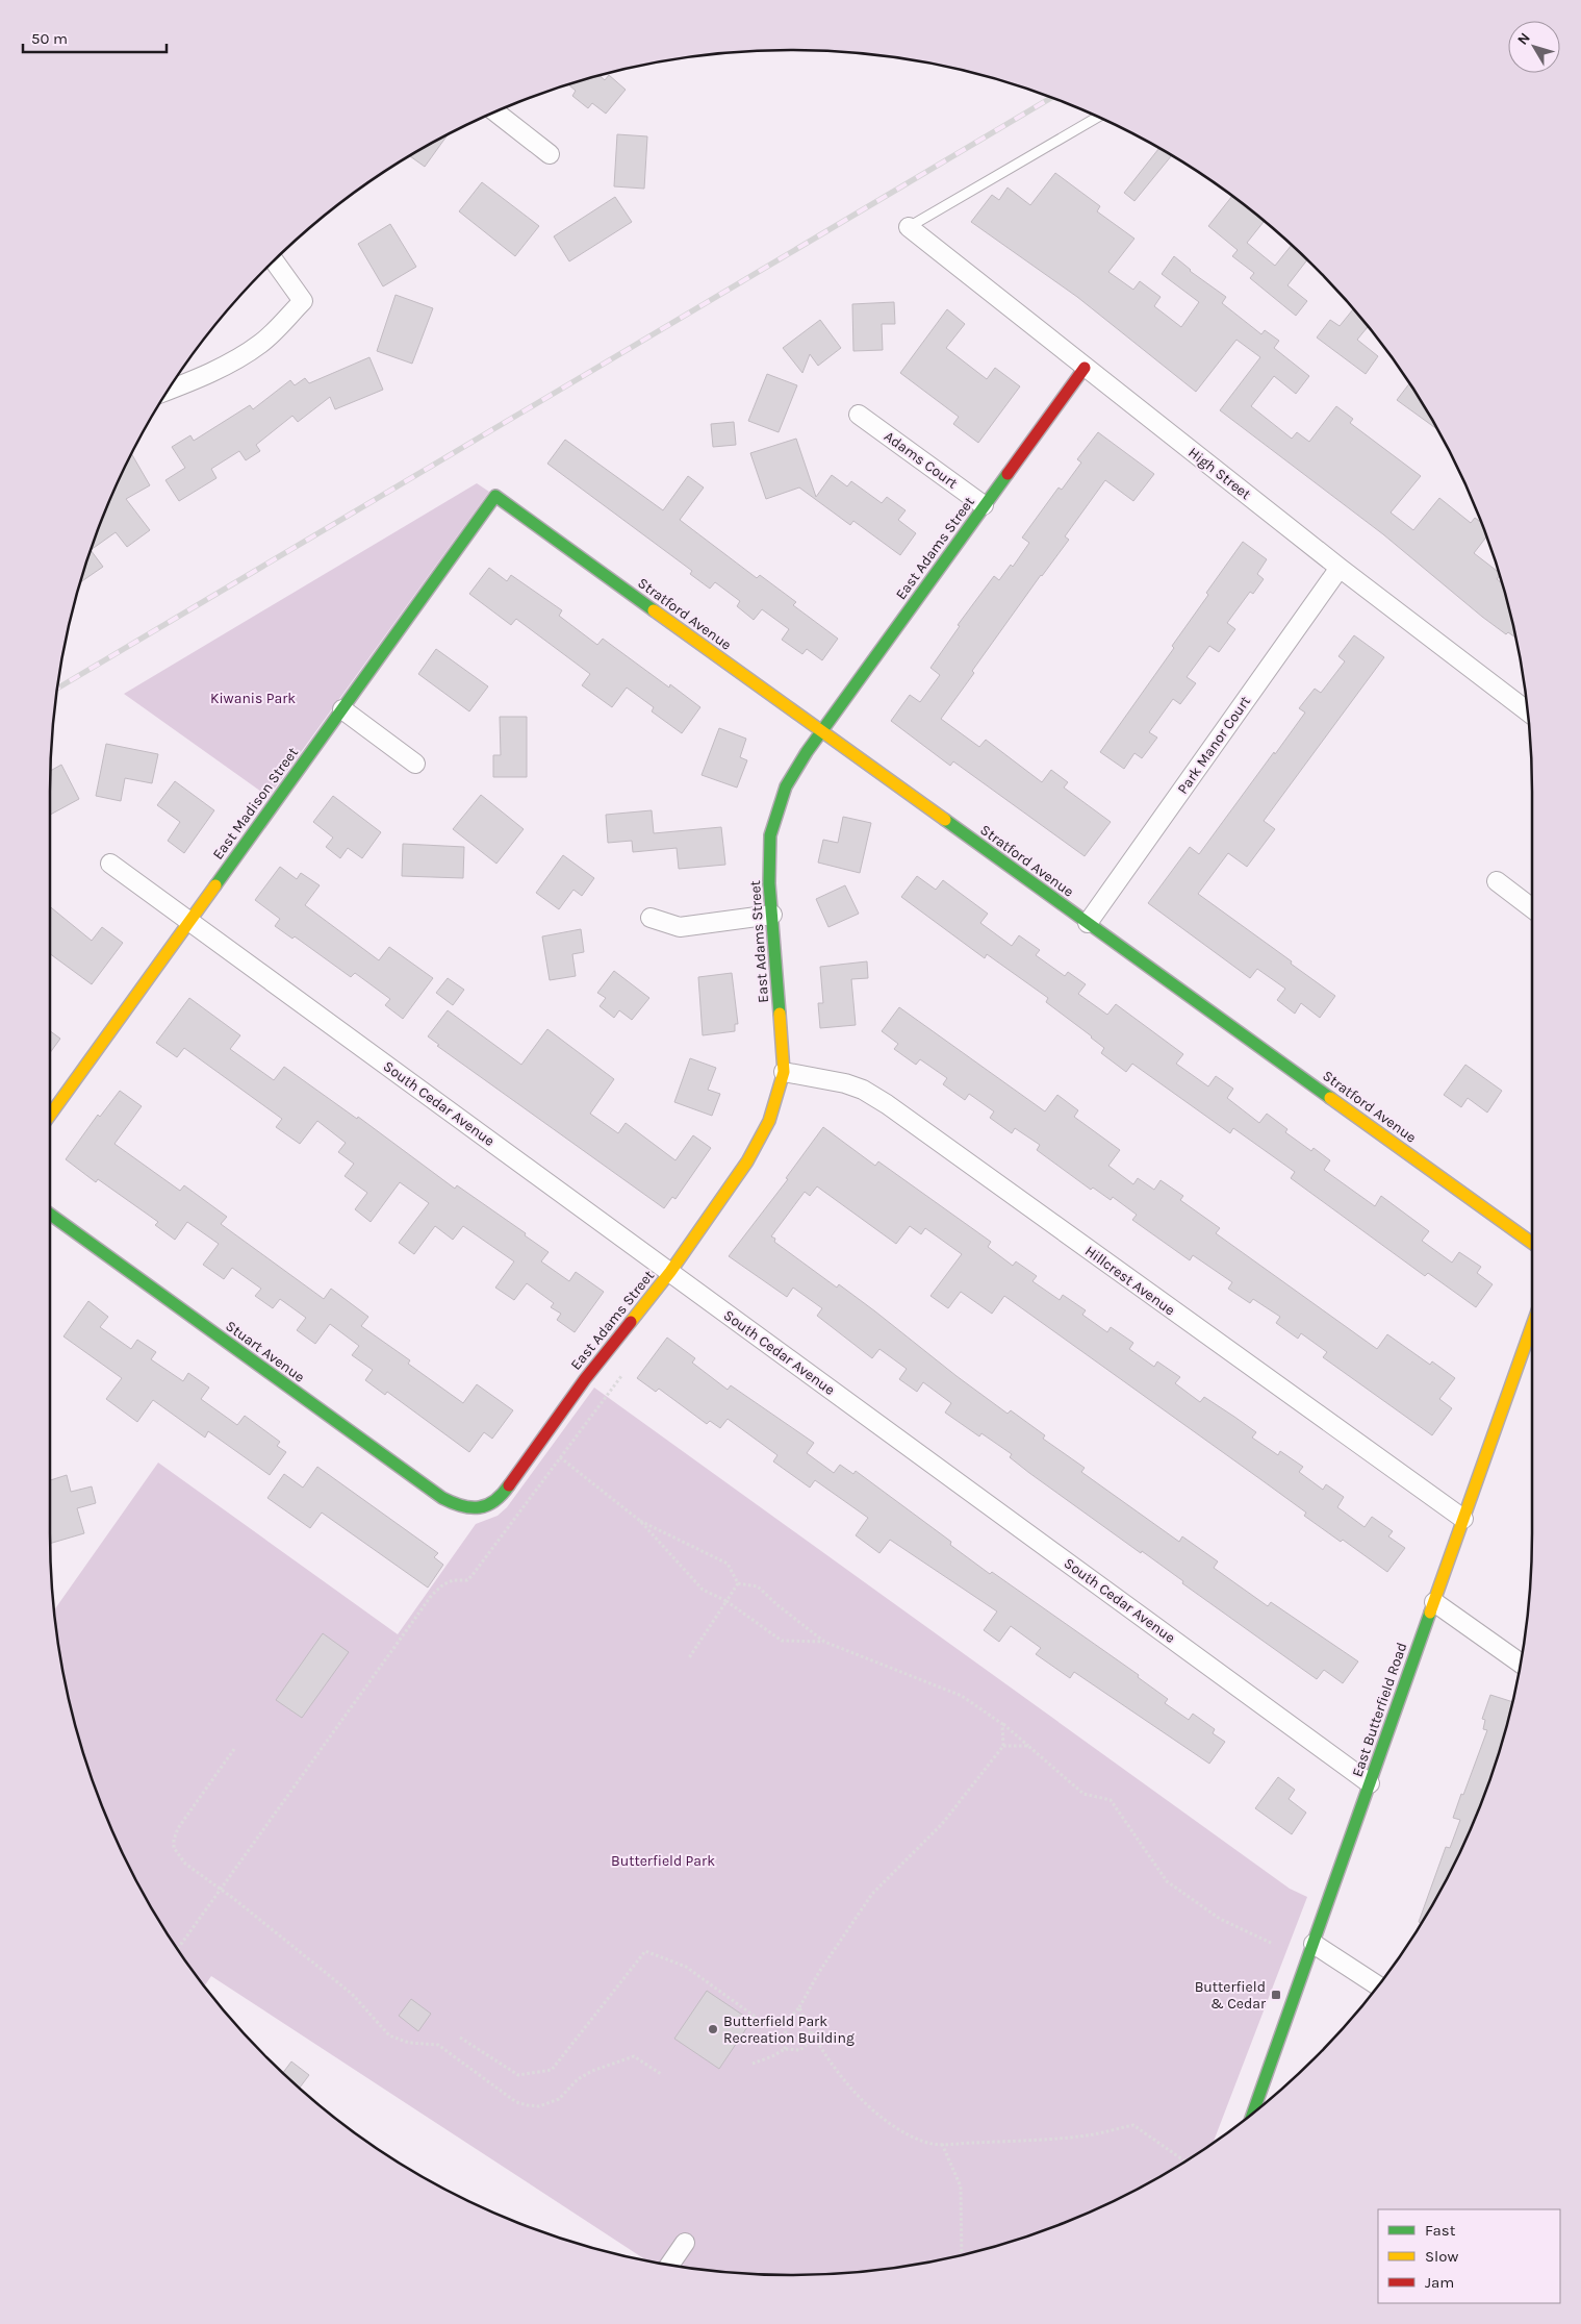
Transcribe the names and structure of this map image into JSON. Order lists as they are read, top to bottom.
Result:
{
  "streets": {
    "street": [
      "Adams Court",
      "High Street",
      "East Adams Street",
      "Stratford Avenue",
      "Park Manor Court",
      "East Madison Street",
      "South Cedar Avenue",
      "Hillcrest Avenue",
      "Stuart Avenue",
      "East Butterfield Road"
    ]
  },
  "crossings": [
    ["Adams Court", "East Adams Street"],
    ["High Street", "East Adams Street"],
    ["High Street", "Park Manor Court"],
    ["East Adams Street", "Stratford Avenue"],
    ["East Adams Street", "South Cedar Avenue"],
    ["East Adams Street", "Hillcrest Avenue"],
    ["East Adams Street", "Stuart Avenue"],
    ["Stratford Avenue", "Park Manor Court"],
    ["Stratford Avenue", "East Madison Street"],
    ["East Madison Street", "South Cedar Avenue"],
    ["South Cedar Avenue", "East Butterfield Road"],
    ["Hillcrest Avenue", "East Butterfield Road"]
  ],
  "parks": ["Kiwanis Park", "Butterfield Park"],
  "places": {
    "transit": ["Butterfield & Cedar"],
    "other": ["Butterfield Park Recreation Building"]
  },
  "legend": ["Fast", "Slow", "Jam"],
  "scale_bar": "50 m",
  "north": "top left"
}
